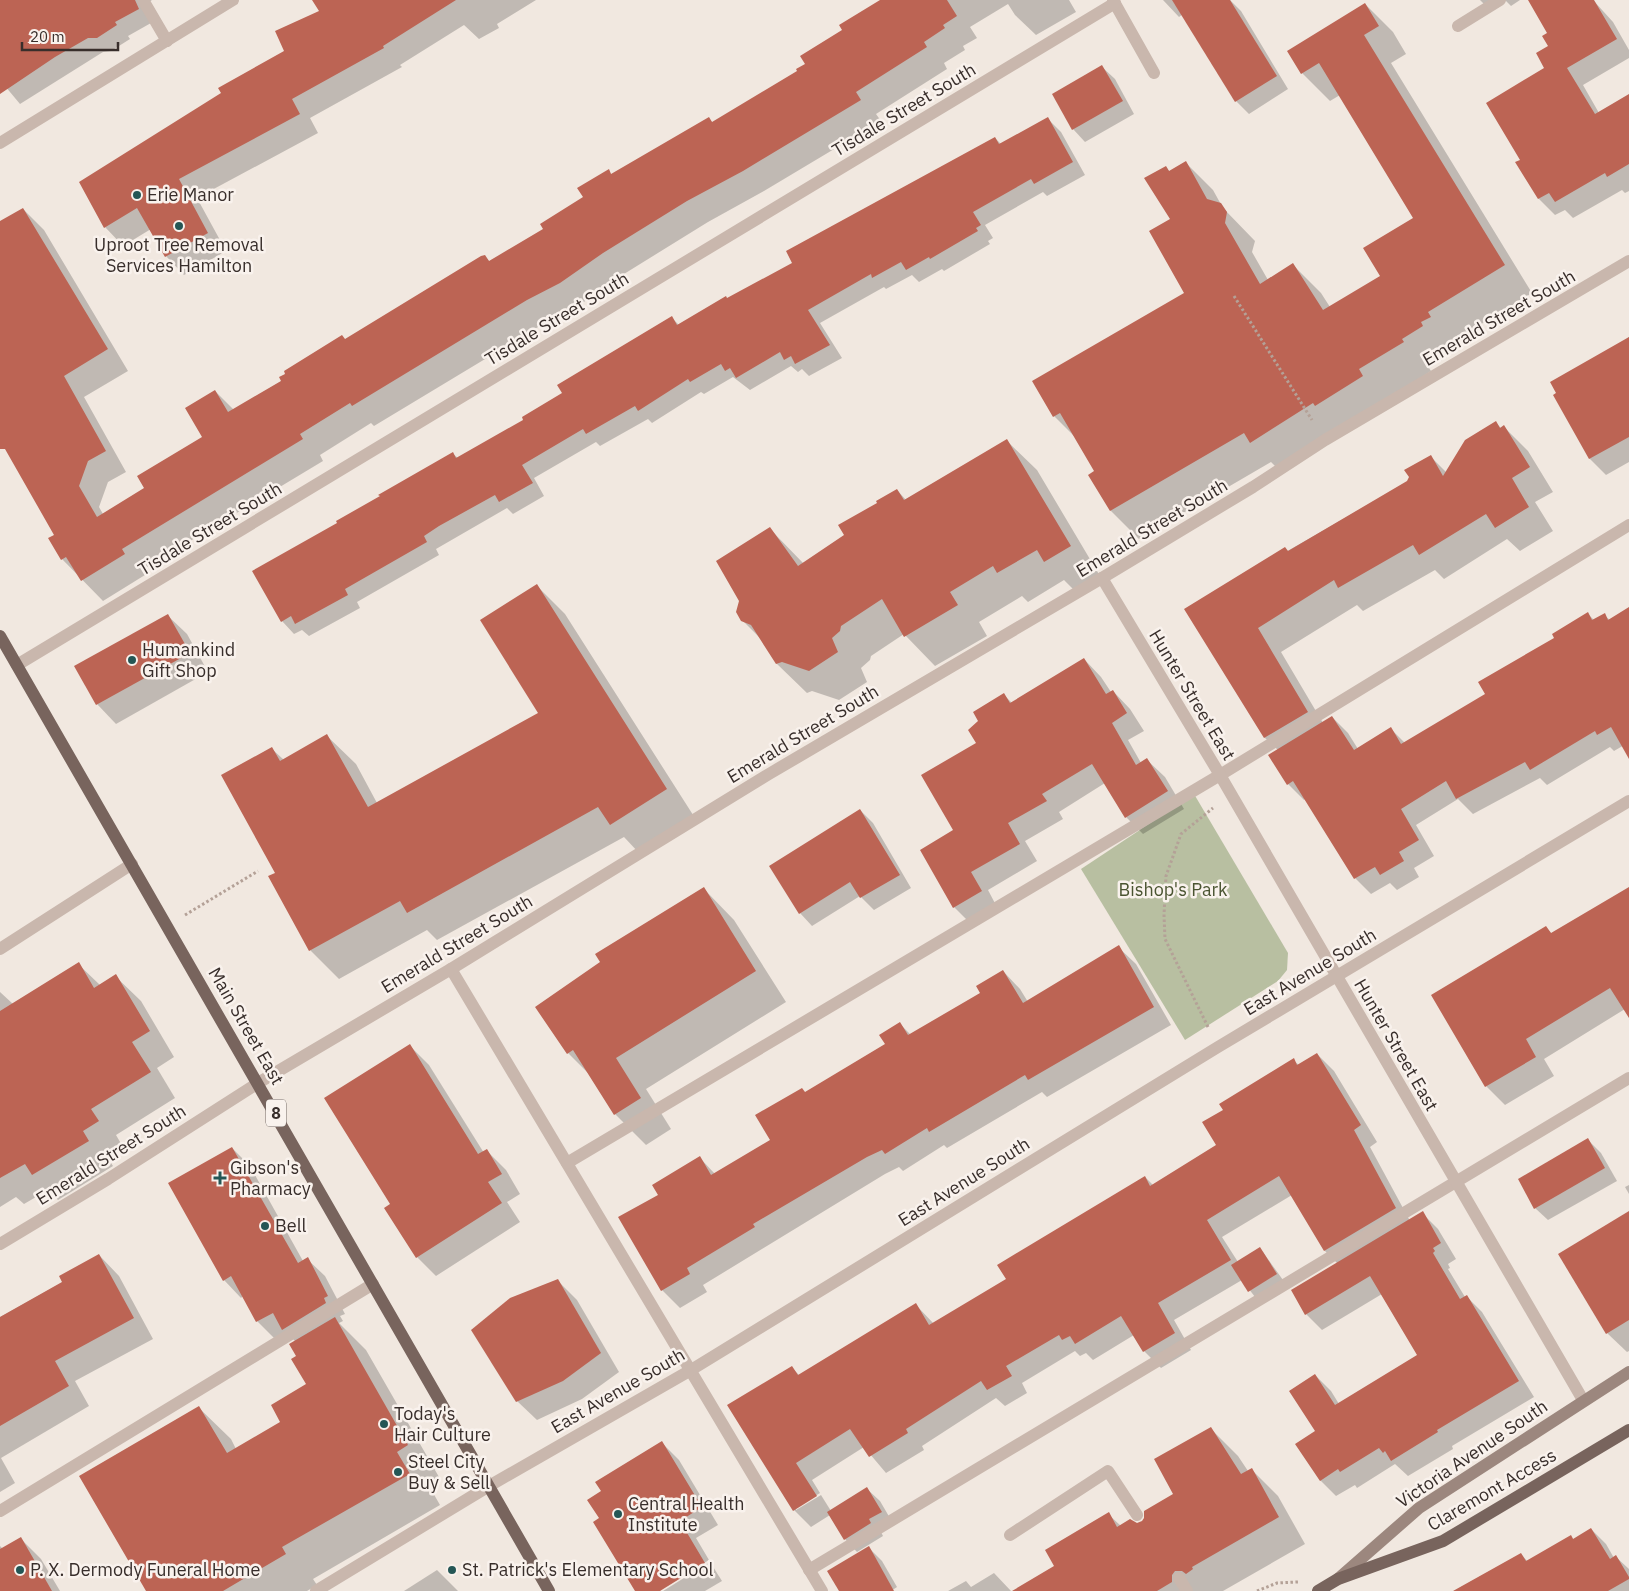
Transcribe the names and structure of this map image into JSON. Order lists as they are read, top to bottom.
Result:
{
  "streets": {
    "main road": [
      "Main Street East",
      "8",
      "Victoria Avenue South",
      "Claremont Access"
    ],
    "street": [
      "Tisdale Street South",
      "Emerald Street South",
      "Hunter Street East",
      "East Avenue South"
    ]
  },
  "crossings": [
    ["Tisdale Street South", "Main Street East"],
    ["Emerald Street South", "Hunter Street East"],
    ["Emerald Street South", "Main Street East"],
    ["Hunter Street East", "East Avenue South"],
    ["Hunter Street East", "Victoria Avenue South"],
    ["East Avenue South", "Main Street East"],
    ["Victoria Avenue South", "Claremont Access"]
  ],
  "parks": ["Bishop's Park"],
  "places": {
    "other": [
      "Erie Manor",
      "Uproot Tree Removal Services Hamilton",
      "Humankind Gift Shop",
      "Bell",
      "Today's Hair Culture",
      "Steel City Buy & Sell",
      "Central Health Institute",
      "P. X. Dermody Funeral Home",
      "St. Patrick's Elementary School"
    ],
    "health": ["Gibson's Pharmacy"]
  },
  "scale_bar": "20 m"
}
